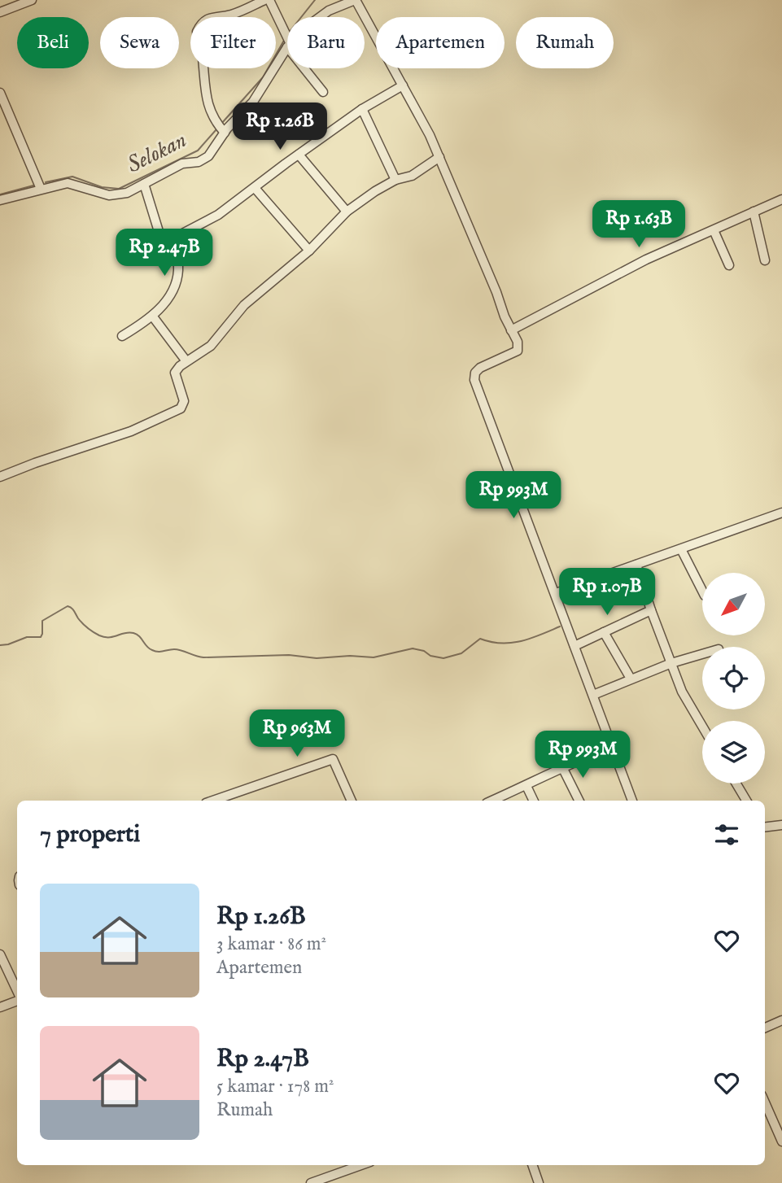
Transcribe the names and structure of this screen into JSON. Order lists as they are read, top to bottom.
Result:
{
  "water": ["Selokan"],
  "north": "bottom left",
  "page": {
    "chip": [
      "Beli",
      "Sewa",
      "Filter",
      "Baru",
      "Apartemen",
      "Rumah"
    ],
    "price": [
      "Rp 1.26B",
      "Rp 1.63B",
      "Rp 2.47B",
      "Rp 993M",
      "Rp 1.07B",
      "Rp 963M",
      "Rp 993M"
    ],
    "heading": "7 properti",
    "list": [
      {
        "name": "Rp 1.26B",
        "note": "3 kamar · 86 m² · Apartemen"
      },
      {
        "name": "Rp 2.47B",
        "note": "5 kamar · 178 m² · Rumah"
      }
    ]
  }
}
